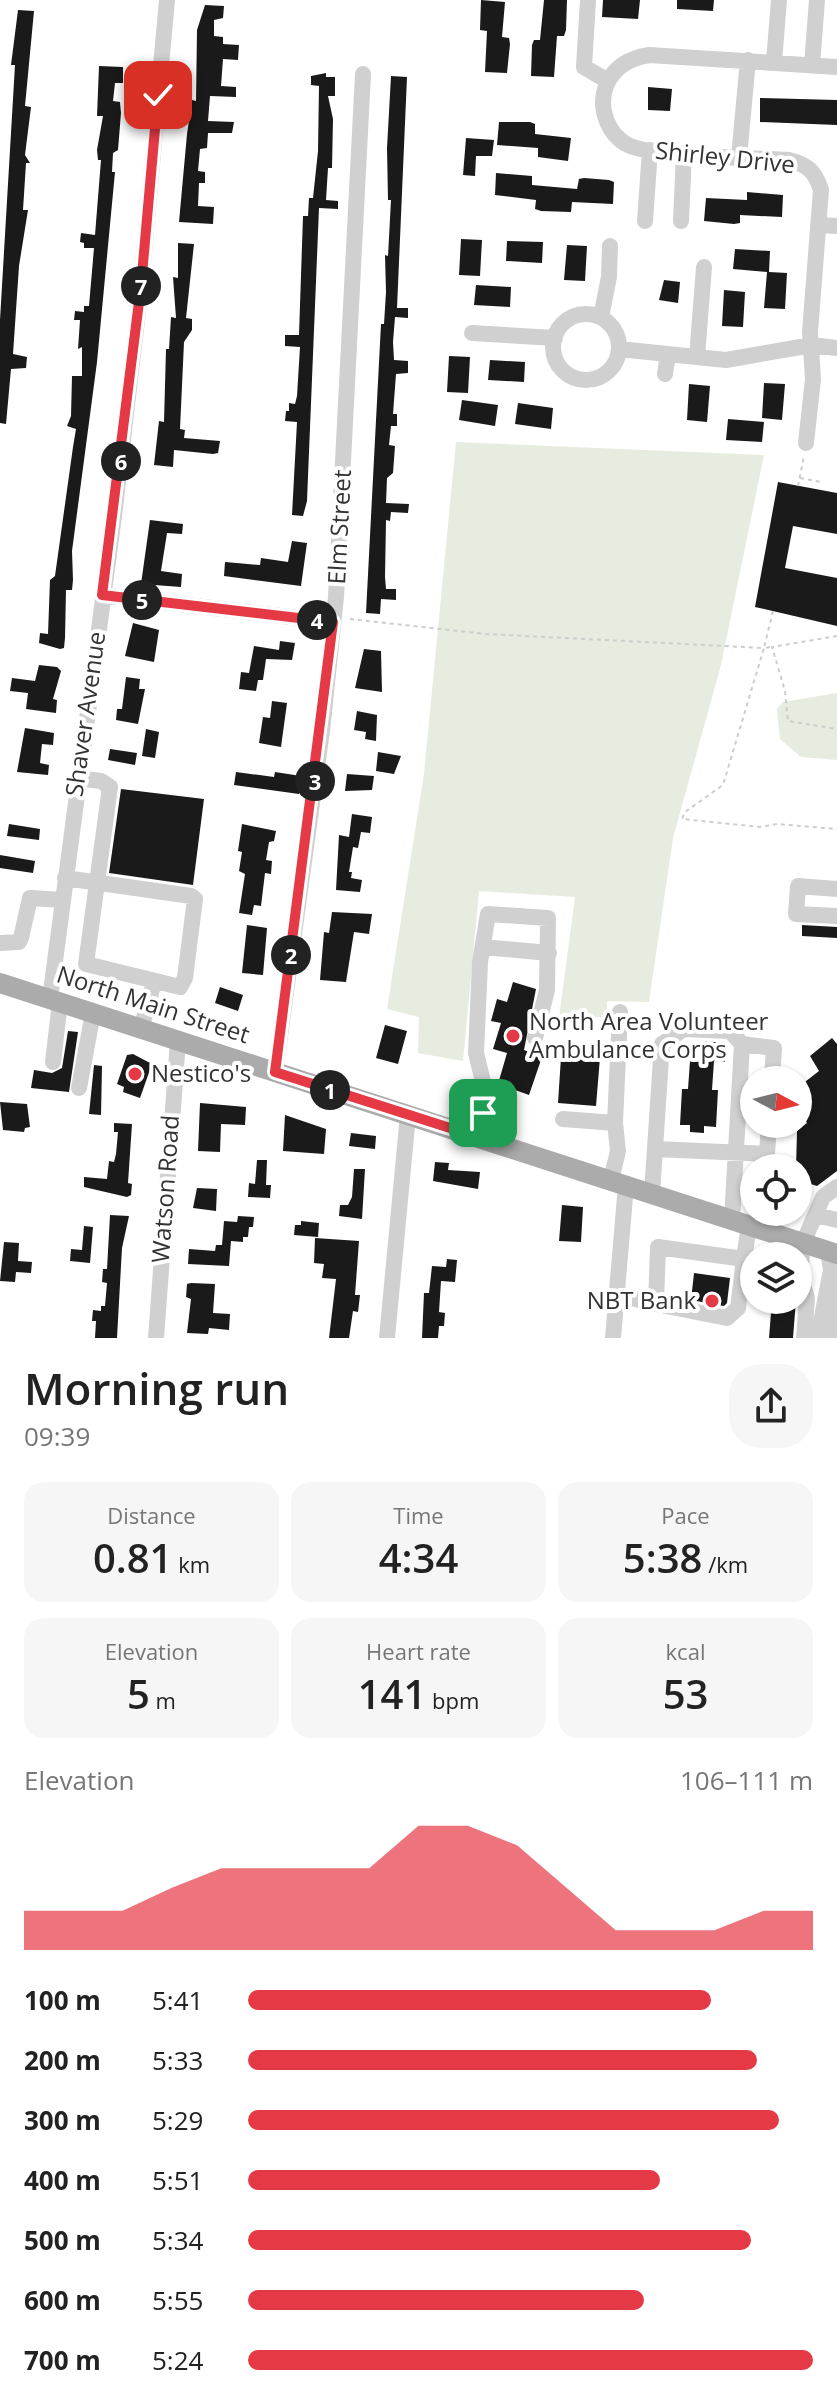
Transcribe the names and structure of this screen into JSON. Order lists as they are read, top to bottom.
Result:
{
  "streets": {
    "main road": ["North Main Street"],
    "street": [
      "Shirley Drive",
      "Elm Street",
      "Shaver Avenue",
      "Watson Road"
    ]
  },
  "crossings": [
    ["Elm Street", "North Main Street"],
    ["Shaver Avenue", "North Main Street"],
    ["North Main Street", "Watson Road"]
  ],
  "places": ["North Area Volunteer Ambulance Corps", "Nestico's", "NBT Bank"],
  "north": "right",
  "page": {
    "pins": [
      "7",
      "6",
      "5",
      "4",
      "3",
      "2",
      "1"
    ],
    "heading": ["Morning run", "09:39"],
    "stats": [
      ["Distance", "0.81 km"],
      ["Time", "4:34"],
      ["Pace", "5:38 /km"],
      ["Elevation", "5 m"],
      ["Heart rate", "141 bpm"],
      ["kcal", "53"]
    ],
    "chart": ["Elevation", "106–111 m"],
    "list": [
      {
        "name": "100 m",
        "note": "5:41"
      },
      {
        "name": "200 m",
        "note": "5:33"
      },
      {
        "name": "300 m",
        "note": "5:29"
      },
      {
        "name": "400 m",
        "note": "5:51"
      },
      {
        "name": "500 m",
        "note": "5:34"
      },
      {
        "name": "600 m",
        "note": "5:55"
      },
      {
        "name": "700 m",
        "note": "5:24"
      }
    ]
  }
}
